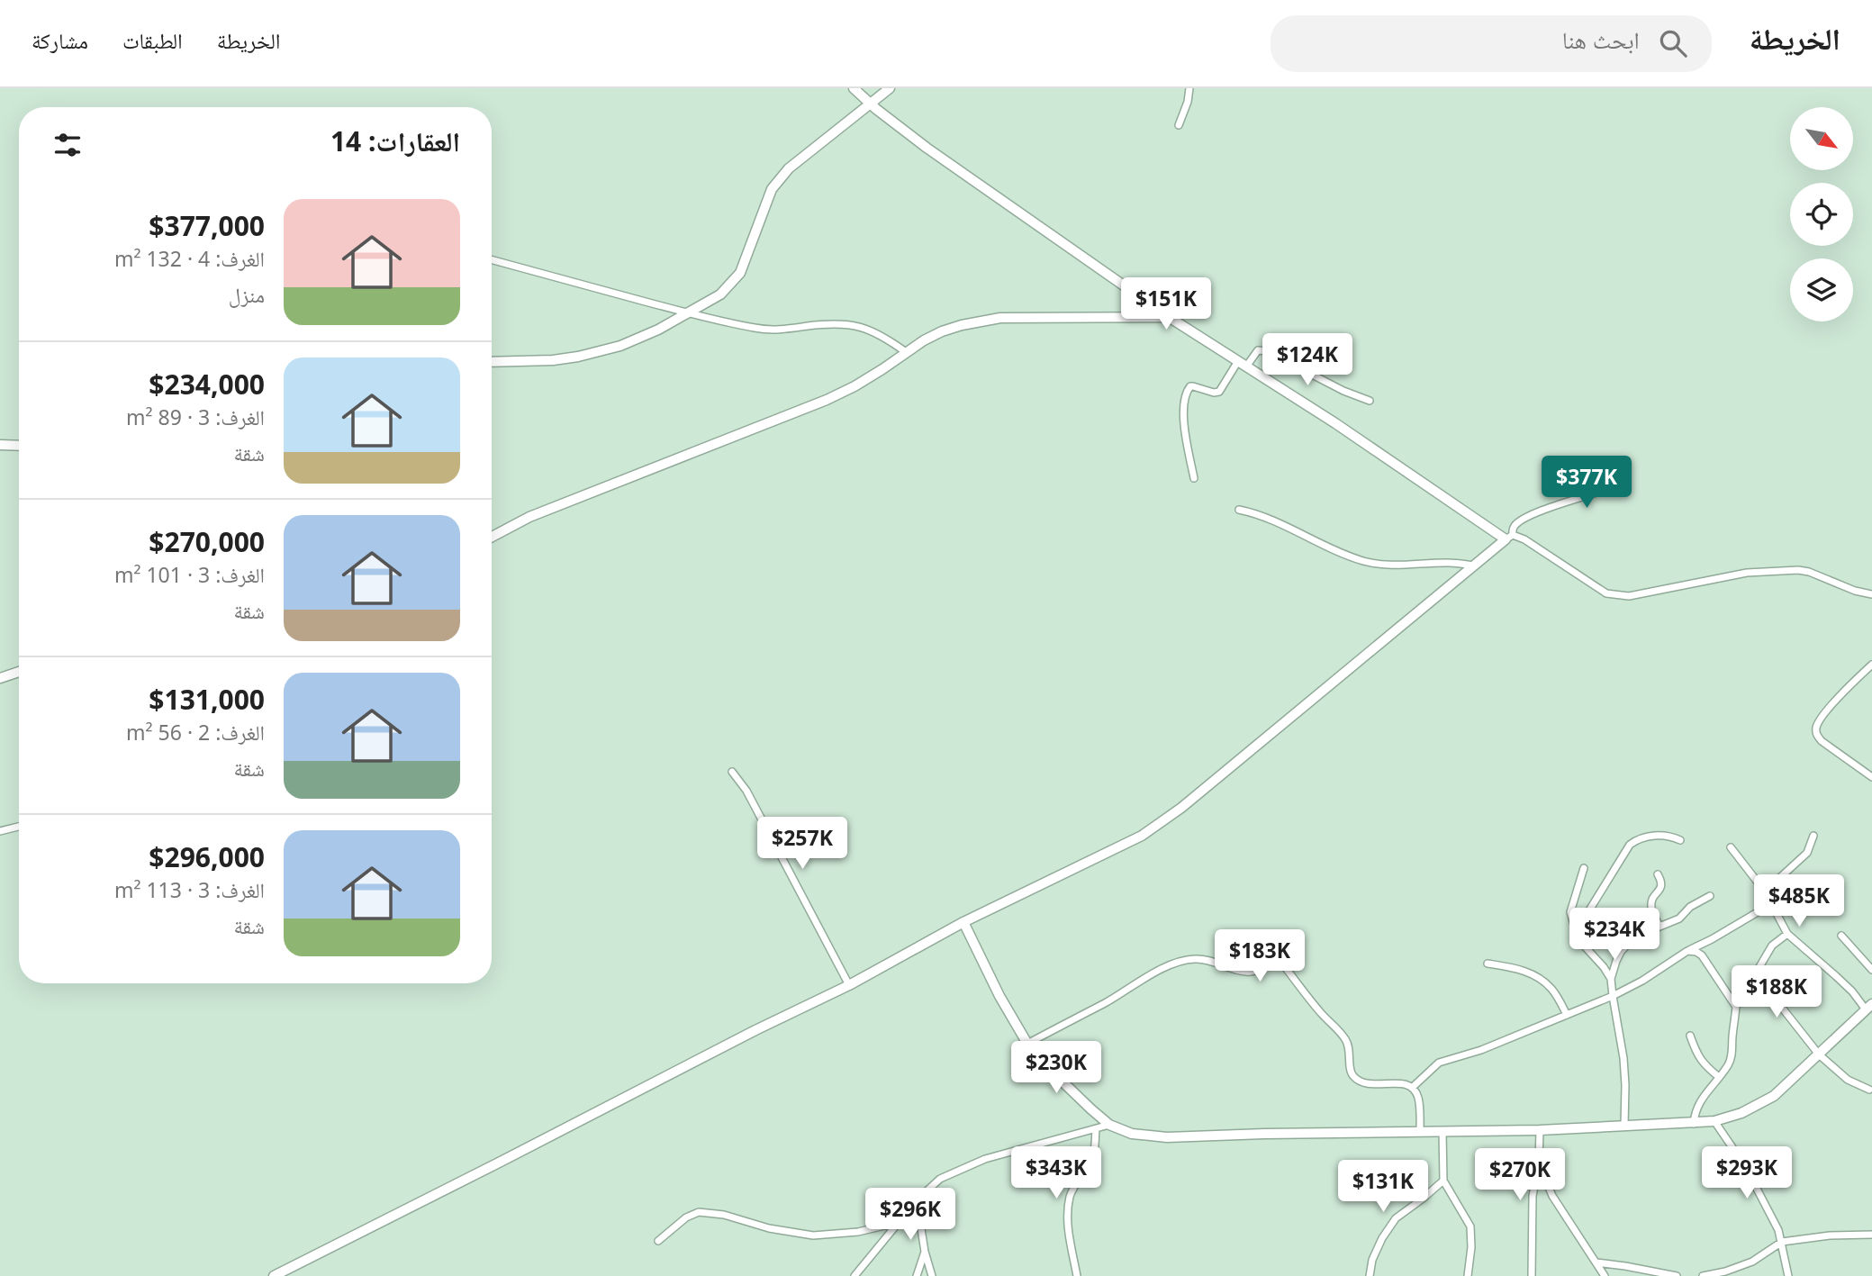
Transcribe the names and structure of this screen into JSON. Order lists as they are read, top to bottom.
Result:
{
  "north": "bottom right",
  "page": {
    "header": "الخريطة",
    "search": "ابحث هنا",
    "nav": ["الخريطة", "الطبقات", "مشاركة"],
    "heading": "العقارات: 14",
    "list": [
      {
        "name": "$377,000",
        "note": "الغرف: 4 · 132 m² · منزل"
      },
      {
        "name": "$234,000",
        "note": "الغرف: 3 · 89 m² · شقة"
      },
      {
        "name": "$270,000",
        "note": "الغرف: 3 · 101 m² · شقة"
      },
      {
        "name": "$131,000",
        "note": "الغرف: 2 · 56 m² · شقة"
      },
      {
        "name": "$296,000",
        "note": "الغرف: 3 · 113 m² · شقة"
      }
    ],
    "price": [
      "$151K",
      "$124K",
      "$377K",
      "$257K",
      "$485K",
      "$234K",
      "$183K",
      "$188K",
      "$230K",
      "$343K",
      "$293K",
      "$270K",
      "$131K",
      "$296K"
    ]
  }
}
